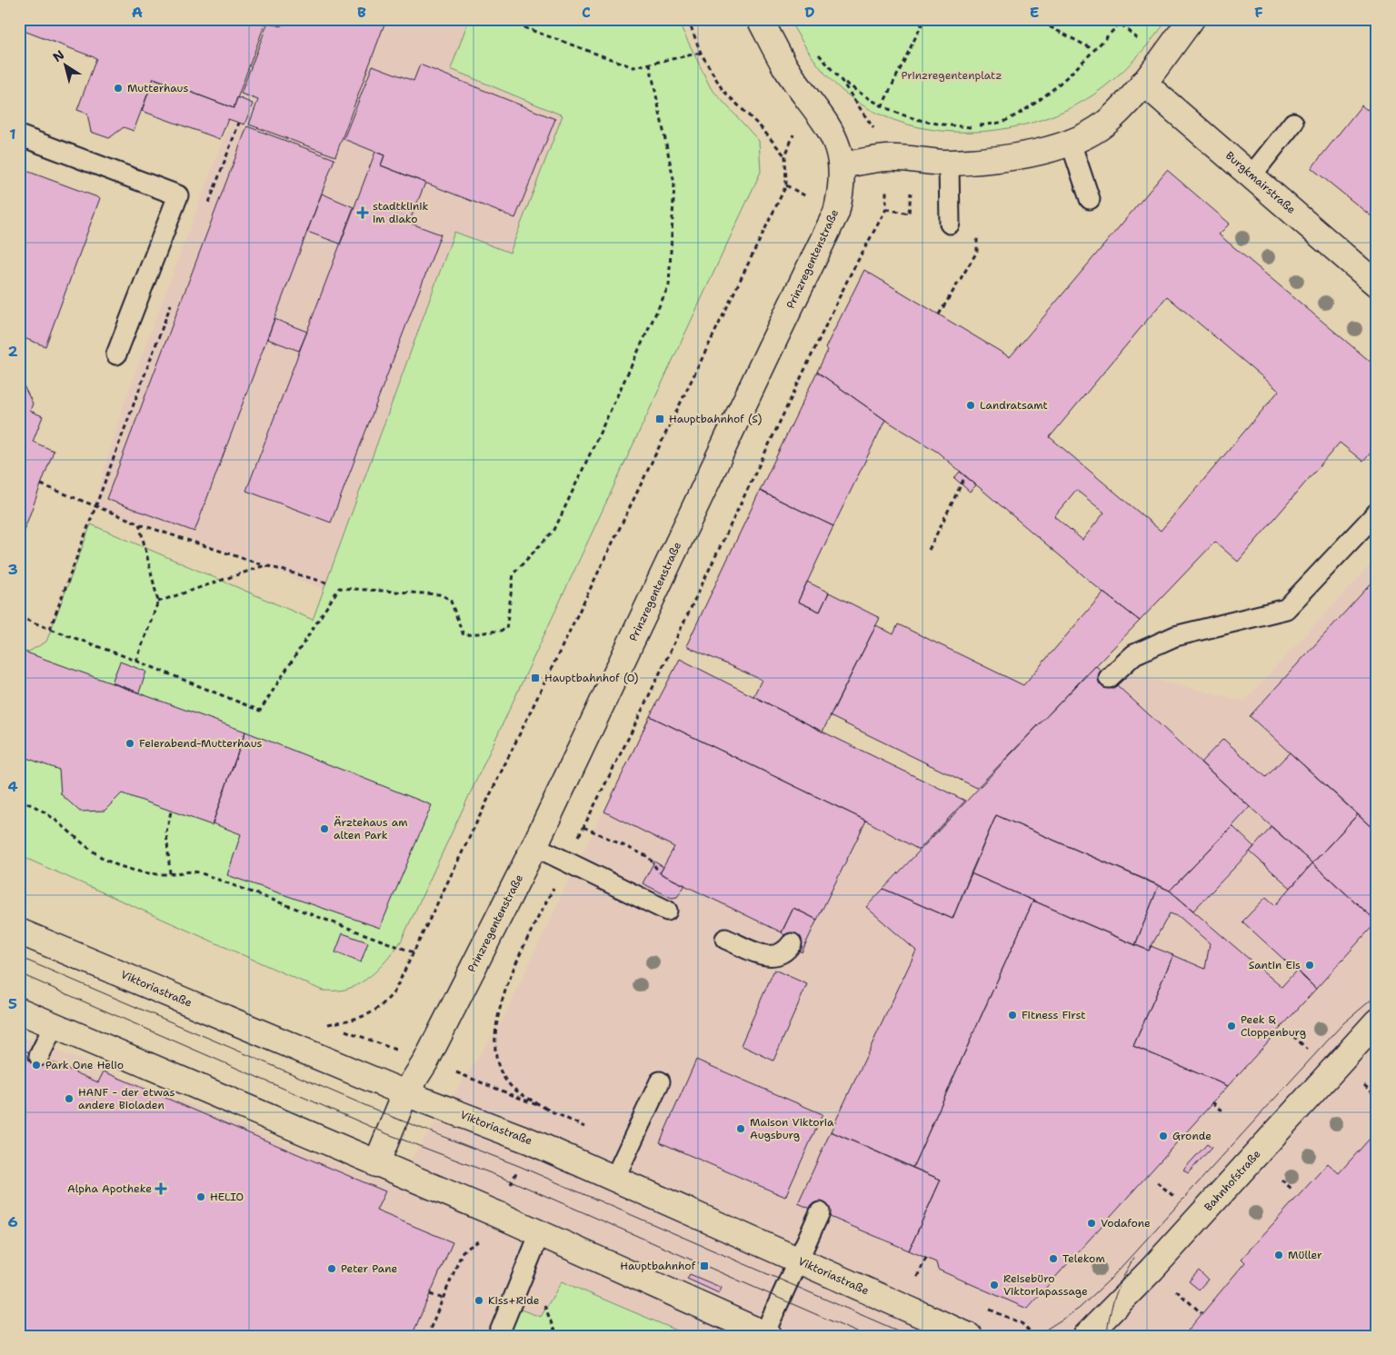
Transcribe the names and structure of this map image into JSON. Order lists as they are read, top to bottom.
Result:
{
  "streets": {
    "street": [
      "Burgkmairstraße",
      "Prinzregentenstraße",
      "Viktoriastraße",
      "Bahnhofstraße"
    ]
  },
  "crossings": [
    ["Prinzregentenstraße", "Viktoriastraße"]
  ],
  "parks": ["Prinzregentenplatz"],
  "places": {
    "other": [
      "Mutterhaus",
      "Landratsamt",
      "Feierabend-Mutterhaus",
      "Ärztehaus am alten Park",
      "Santin Eis",
      "Fitness First",
      "Peek & Cloppenburg",
      "Park One Helio",
      "HANF - der etwas andere Bioladen",
      "Maison Viktoria Augsburg",
      "Gronde",
      "HELIO",
      "Vodafone",
      "Müller",
      "Telekom",
      "Peter Pane",
      "Reisebüro Viktoriapassage",
      "Kiss+Ride"
    ],
    "health": ["stadtklinik im diako", "Alpha Apotheke"],
    "transit": ["Hauptbahnhof (S)", "Hauptbahnhof (O)", "Hauptbahnhof"]
  },
  "north": "top left",
  "grid": {
    "columns": [
      "A",
      "B",
      "C",
      "D",
      "E",
      "F"
    ],
    "rows": [
      "1",
      "2",
      "3",
      "4",
      "5",
      "6"
    ]
  }
}
